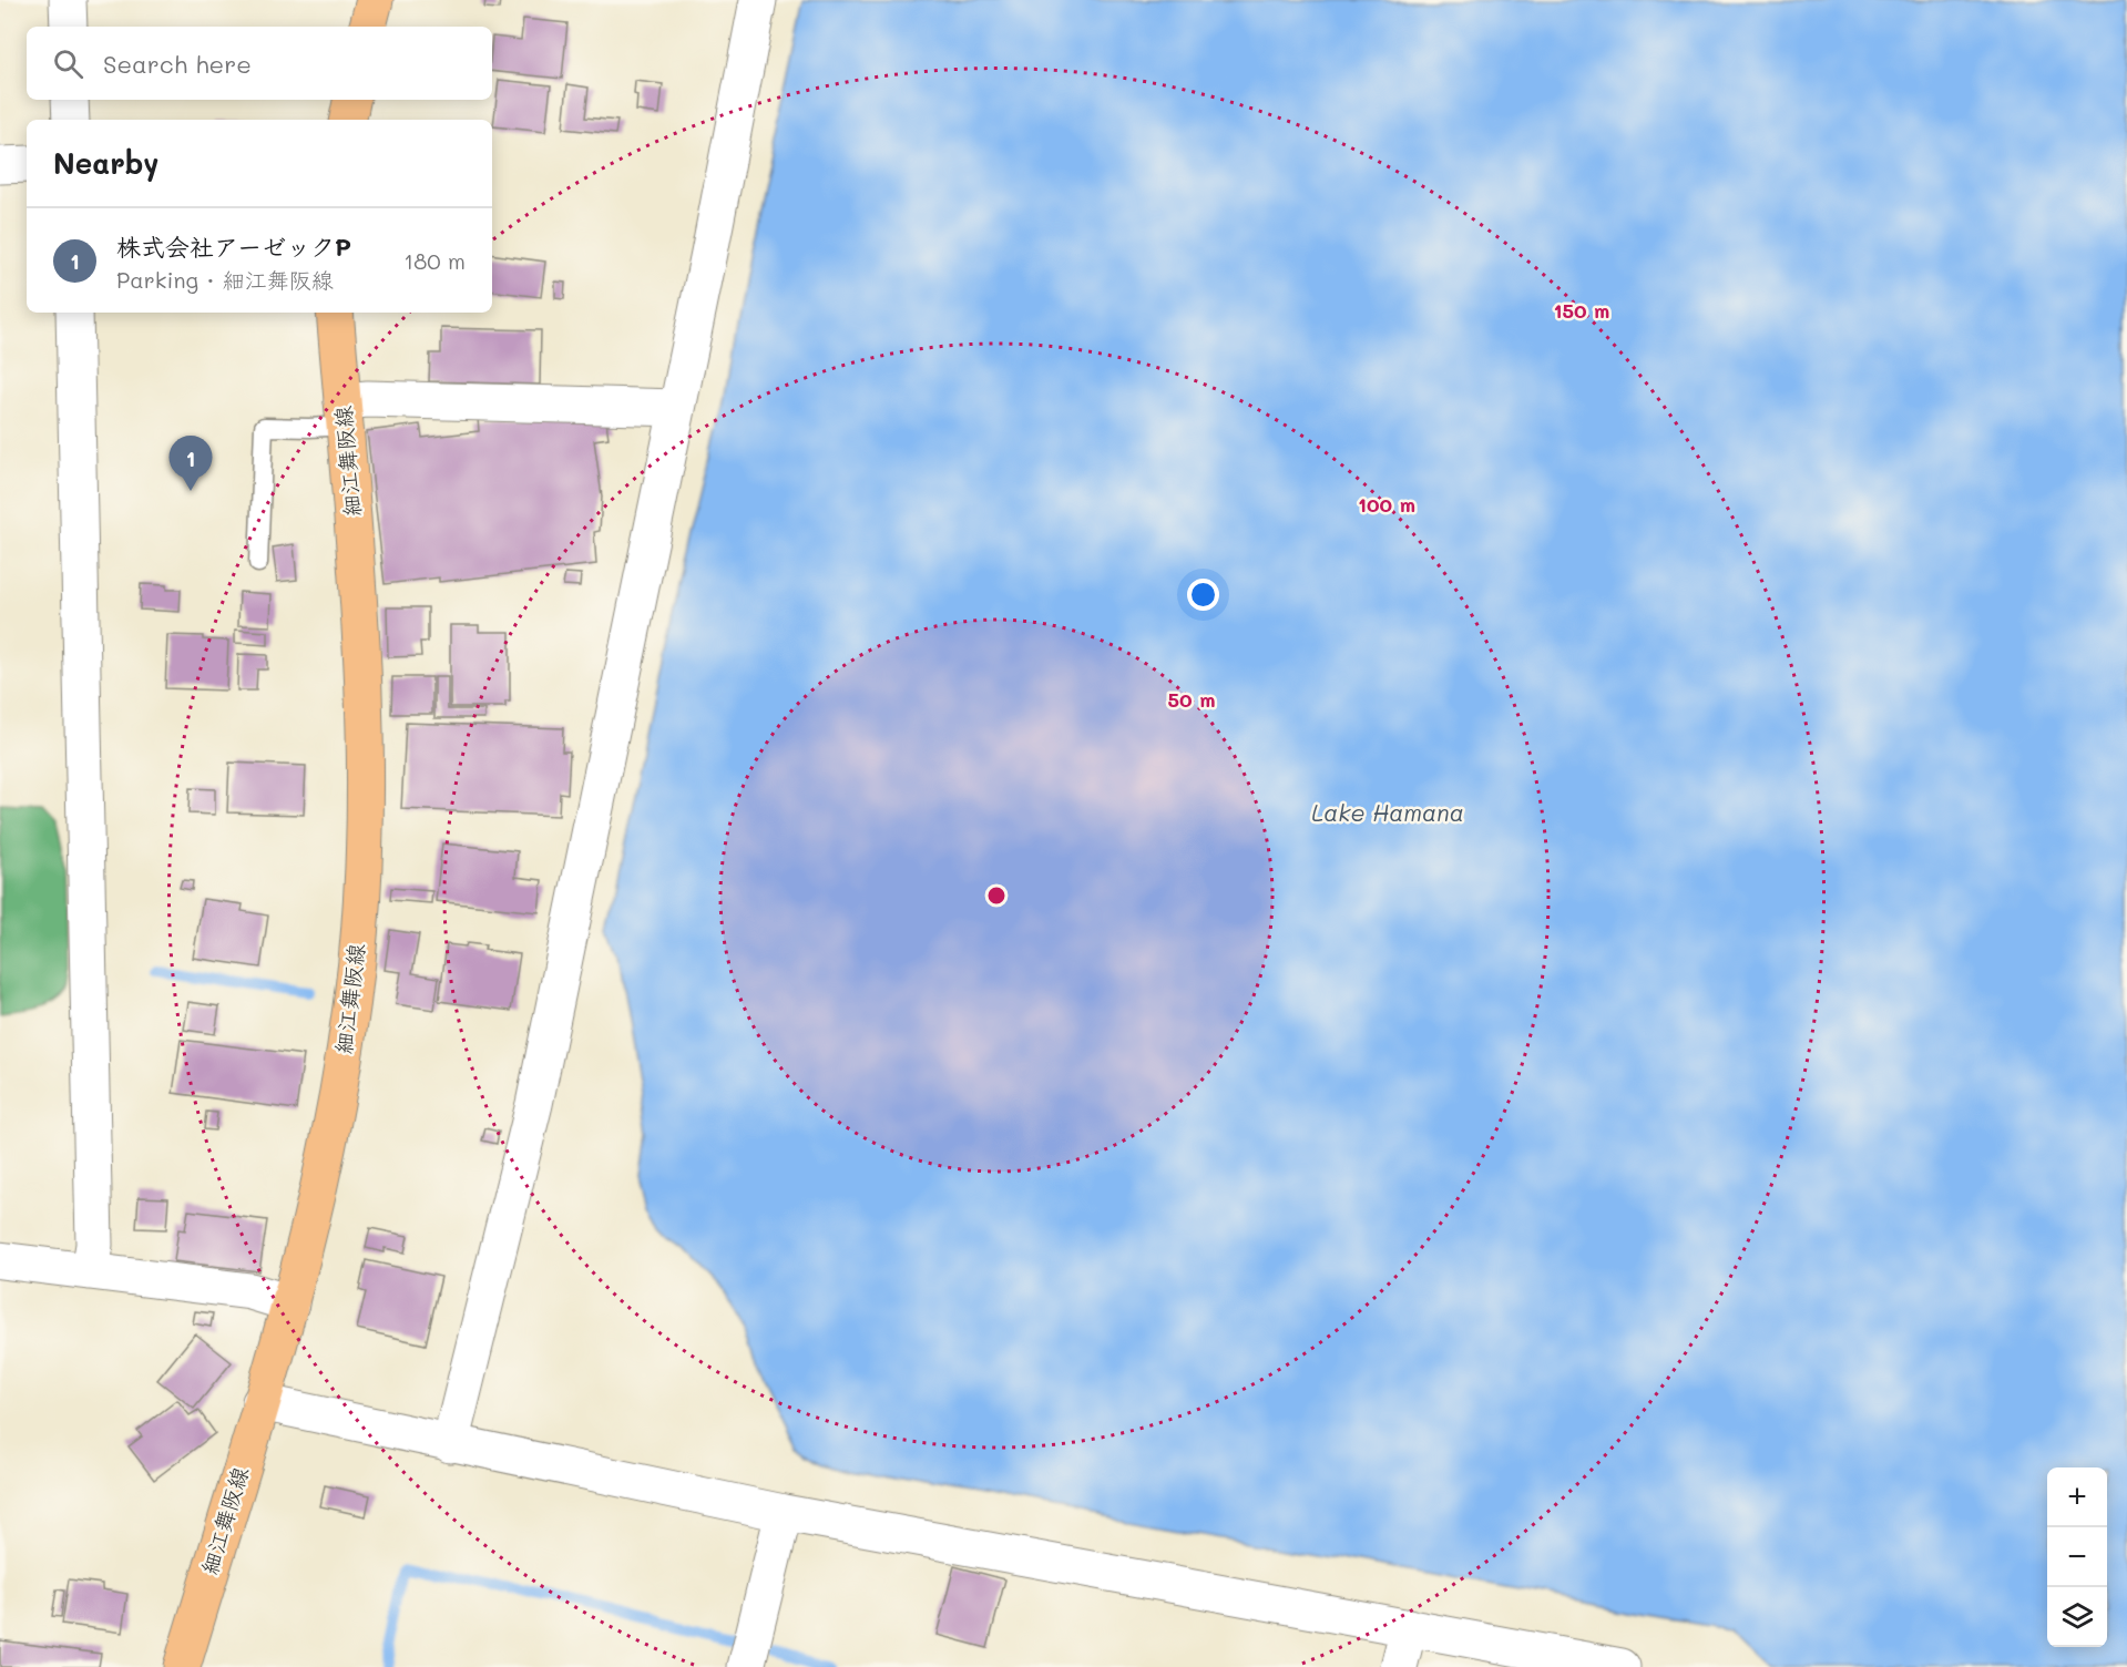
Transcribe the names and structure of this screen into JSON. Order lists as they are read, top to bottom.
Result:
{
  "streets": {
    "main road": ["細江舞阪線"]
  },
  "water": ["Lake Hamana"],
  "page": {
    "search": "Search here",
    "heading": "Nearby",
    "list": [
      {
        "mark": "1",
        "name": "株式会社アーゼックP",
        "note": "Parking · 細江舞阪線",
        "value": "180 m"
      }
    ],
    "pins": "1",
    "map_buttons": ["+", "−"]
  },
  "rings": ["150 m", "100 m", "50 m"]
}
